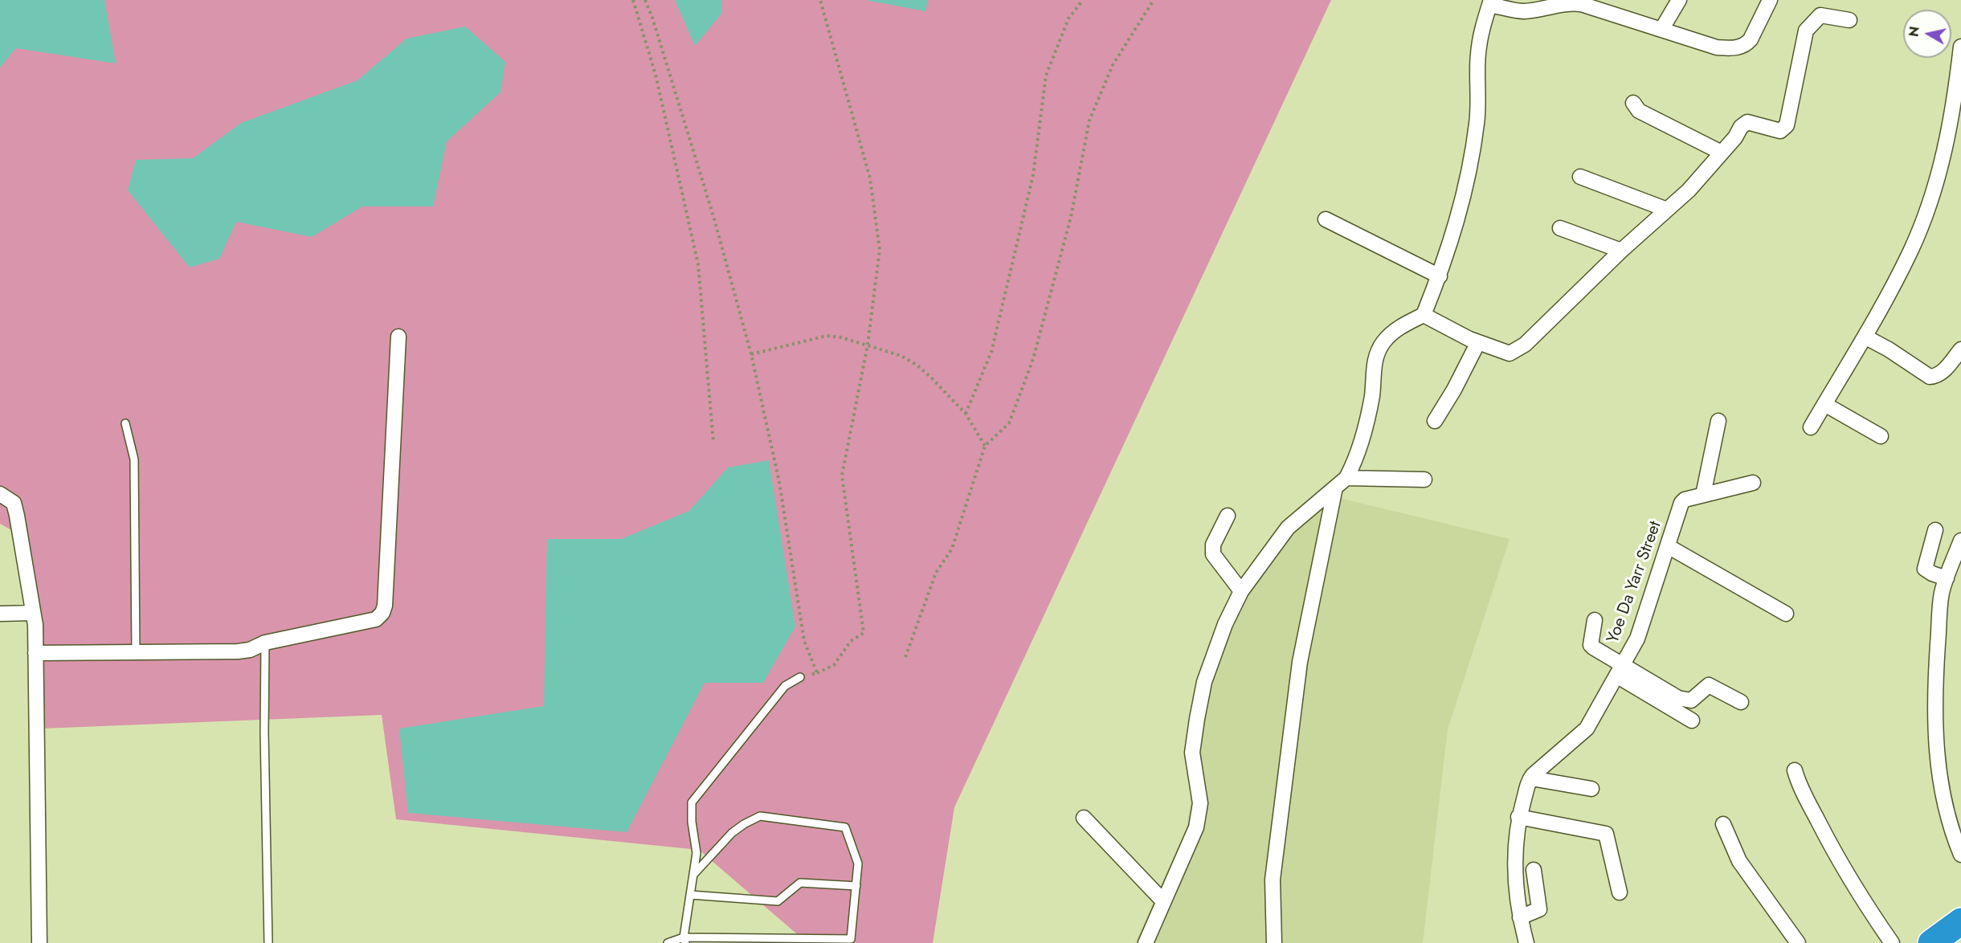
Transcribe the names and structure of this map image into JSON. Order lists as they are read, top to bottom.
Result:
{
  "streets": {
    "street": ["Yoe Da Yarr Street"]
  },
  "north": "left"
}
